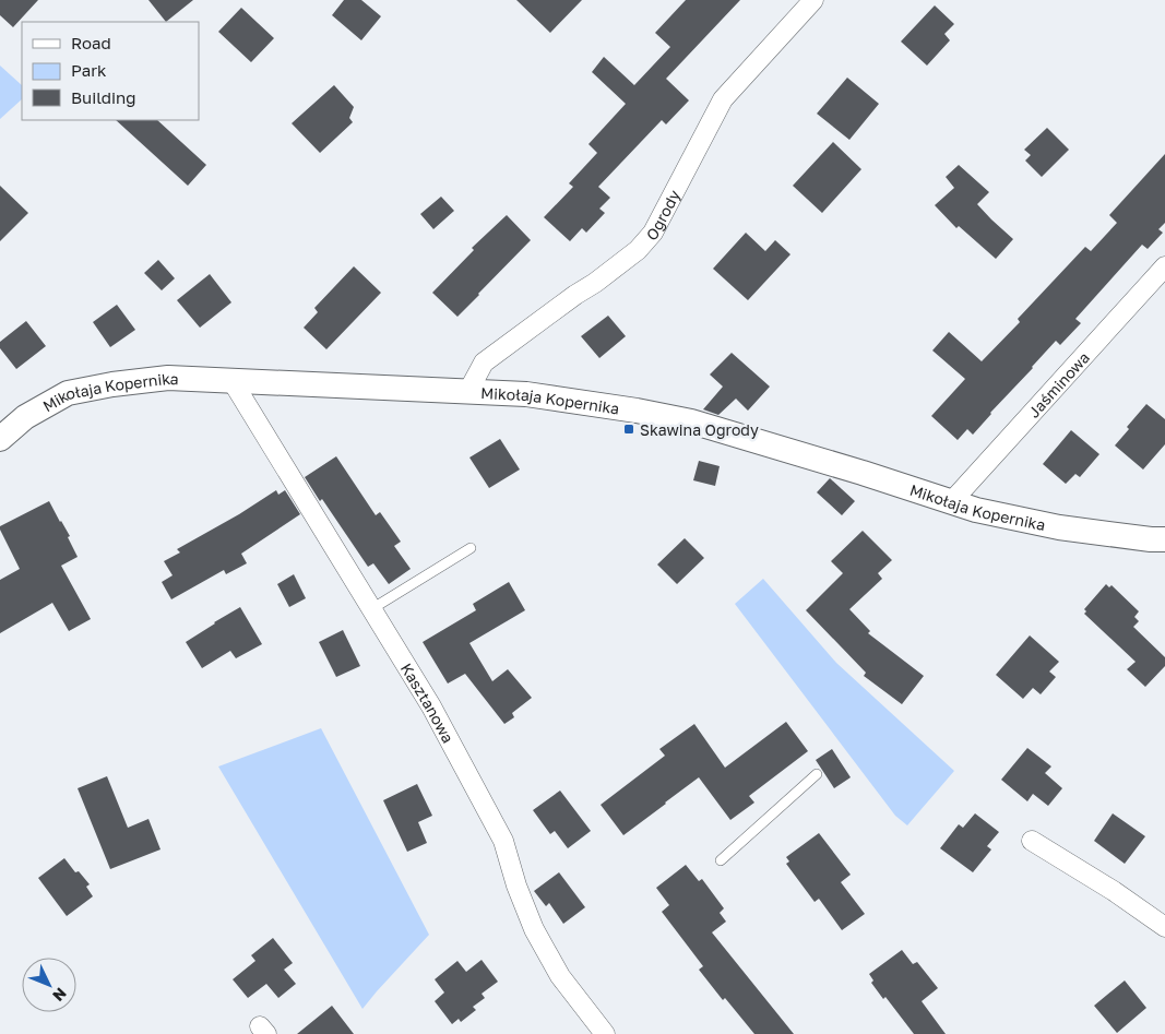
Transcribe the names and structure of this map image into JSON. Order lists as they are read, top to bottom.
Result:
{
  "streets": {
    "street": [
      "Ogrody",
      "Jaśminowa",
      "Mikołaja Kopernika",
      "Kasztanowa"
    ]
  },
  "crossings": [
    ["Ogrody", "Mikołaja Kopernika"],
    ["Jaśminowa", "Mikołaja Kopernika"],
    ["Mikołaja Kopernika", "Kasztanowa"]
  ],
  "places": {
    "transit": ["Skawina Ogrody"]
  },
  "legend": ["Road", "Park", "Building"],
  "north": "bottom right"
}
